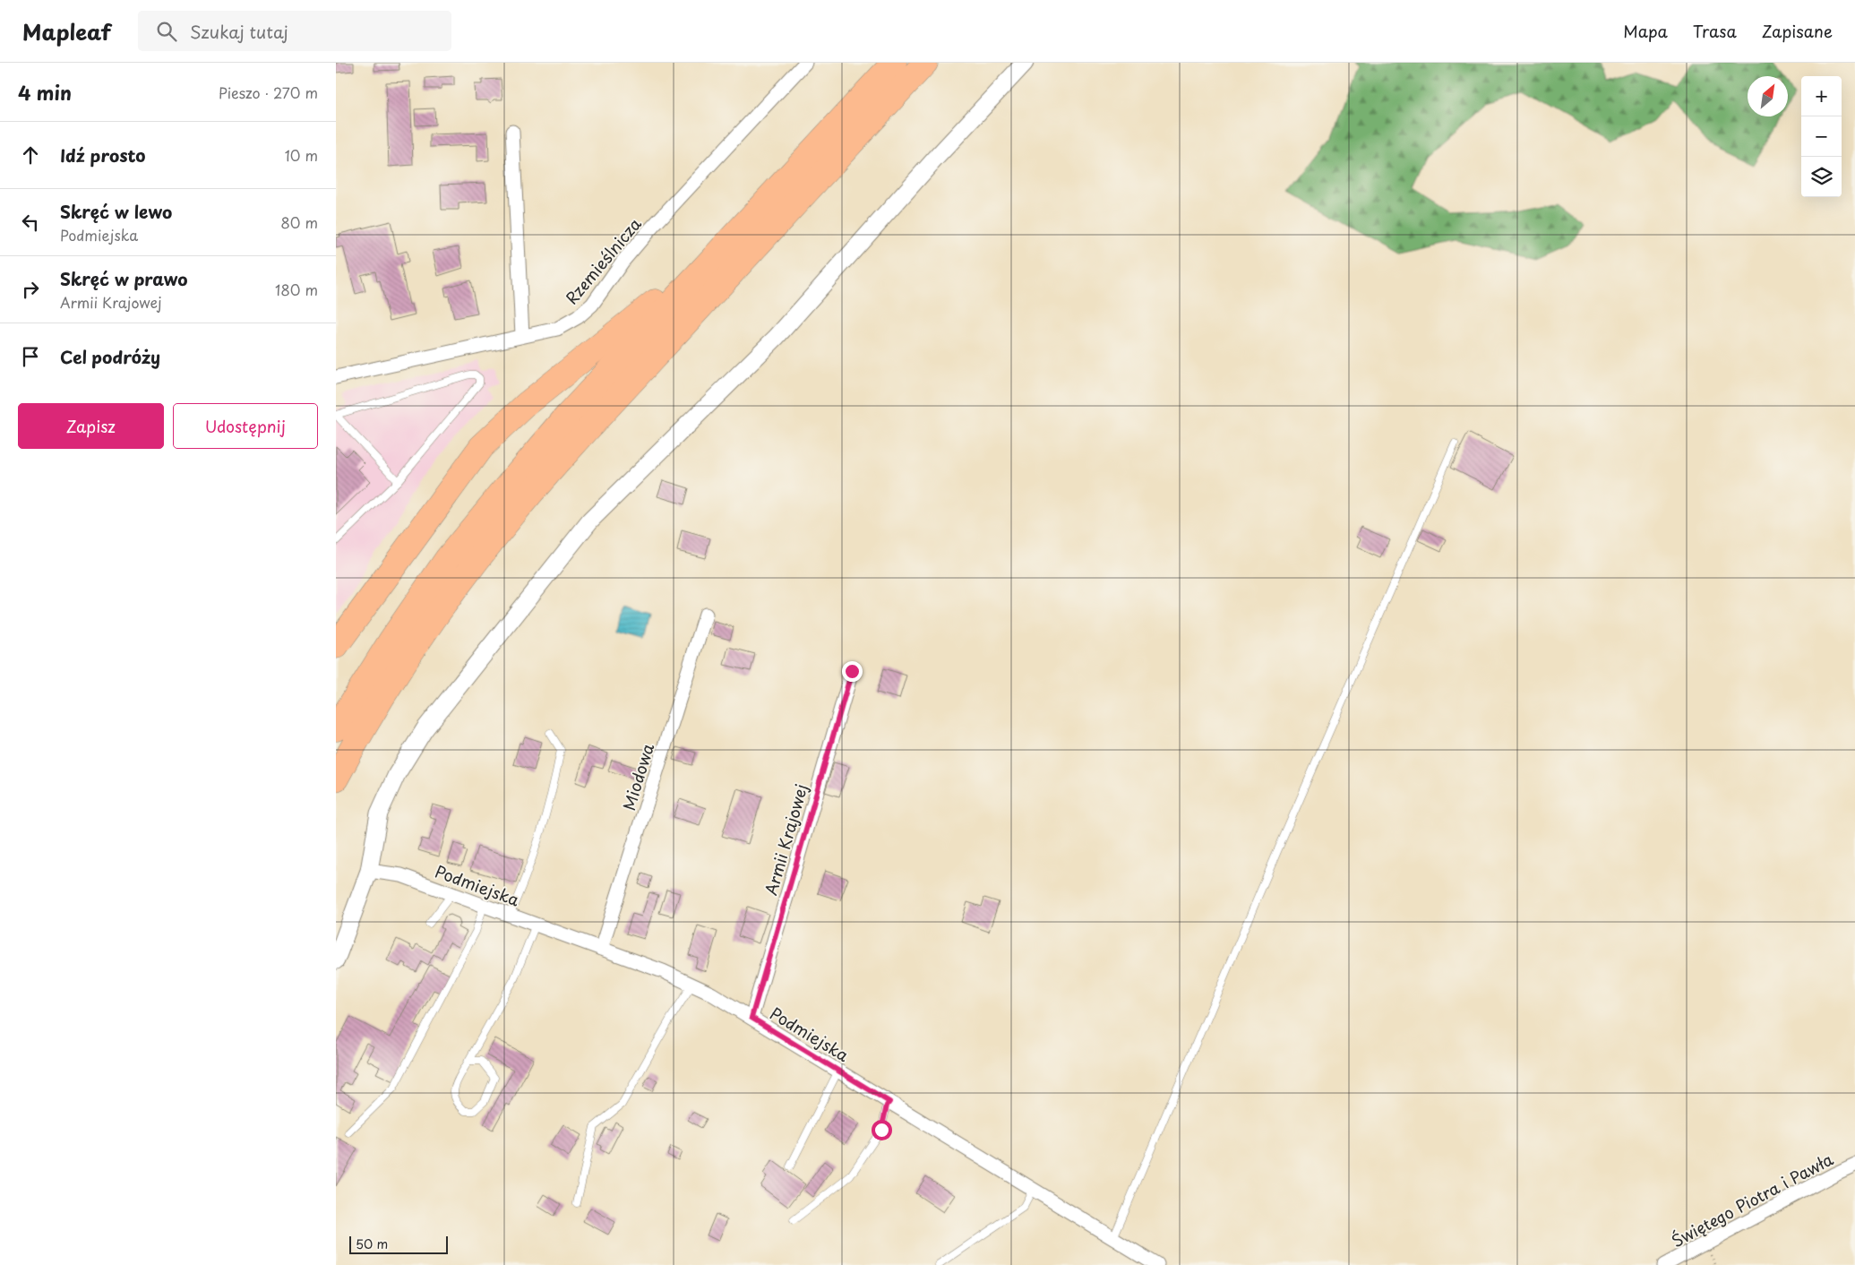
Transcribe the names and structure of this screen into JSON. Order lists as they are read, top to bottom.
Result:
{
  "streets": {
    "street": [
      "Rzemieślnicza",
      "Miodowa",
      "Armii Krajowej",
      "Podmiejska",
      "Świętego Piotra i Pawła"
    ]
  },
  "crossings": [
    ["Miodowa", "Podmiejska"],
    ["Armii Krajowej", "Podmiejska"]
  ],
  "scale_bar": "50 m",
  "north": "top right",
  "page": {
    "header": "Mapleaf",
    "search": "Szukaj tutaj",
    "nav": ["Mapa", "Trasa", "Zapisane"],
    "heading": ["4 min", "Pieszo · 270 m"],
    "map_buttons": ["+", "−"],
    "list": [
      ["Idź prosto", "10 m"],
      ["Skręć w lewo", "Podmiejska", "80 m"],
      ["Skręć w prawo", "Armii Krajowej", "180 m"],
      "Cel podróży"
    ],
    "buttons": ["Zapisz", "Udostępnij"],
    "scale": "50 m"
  }
}
